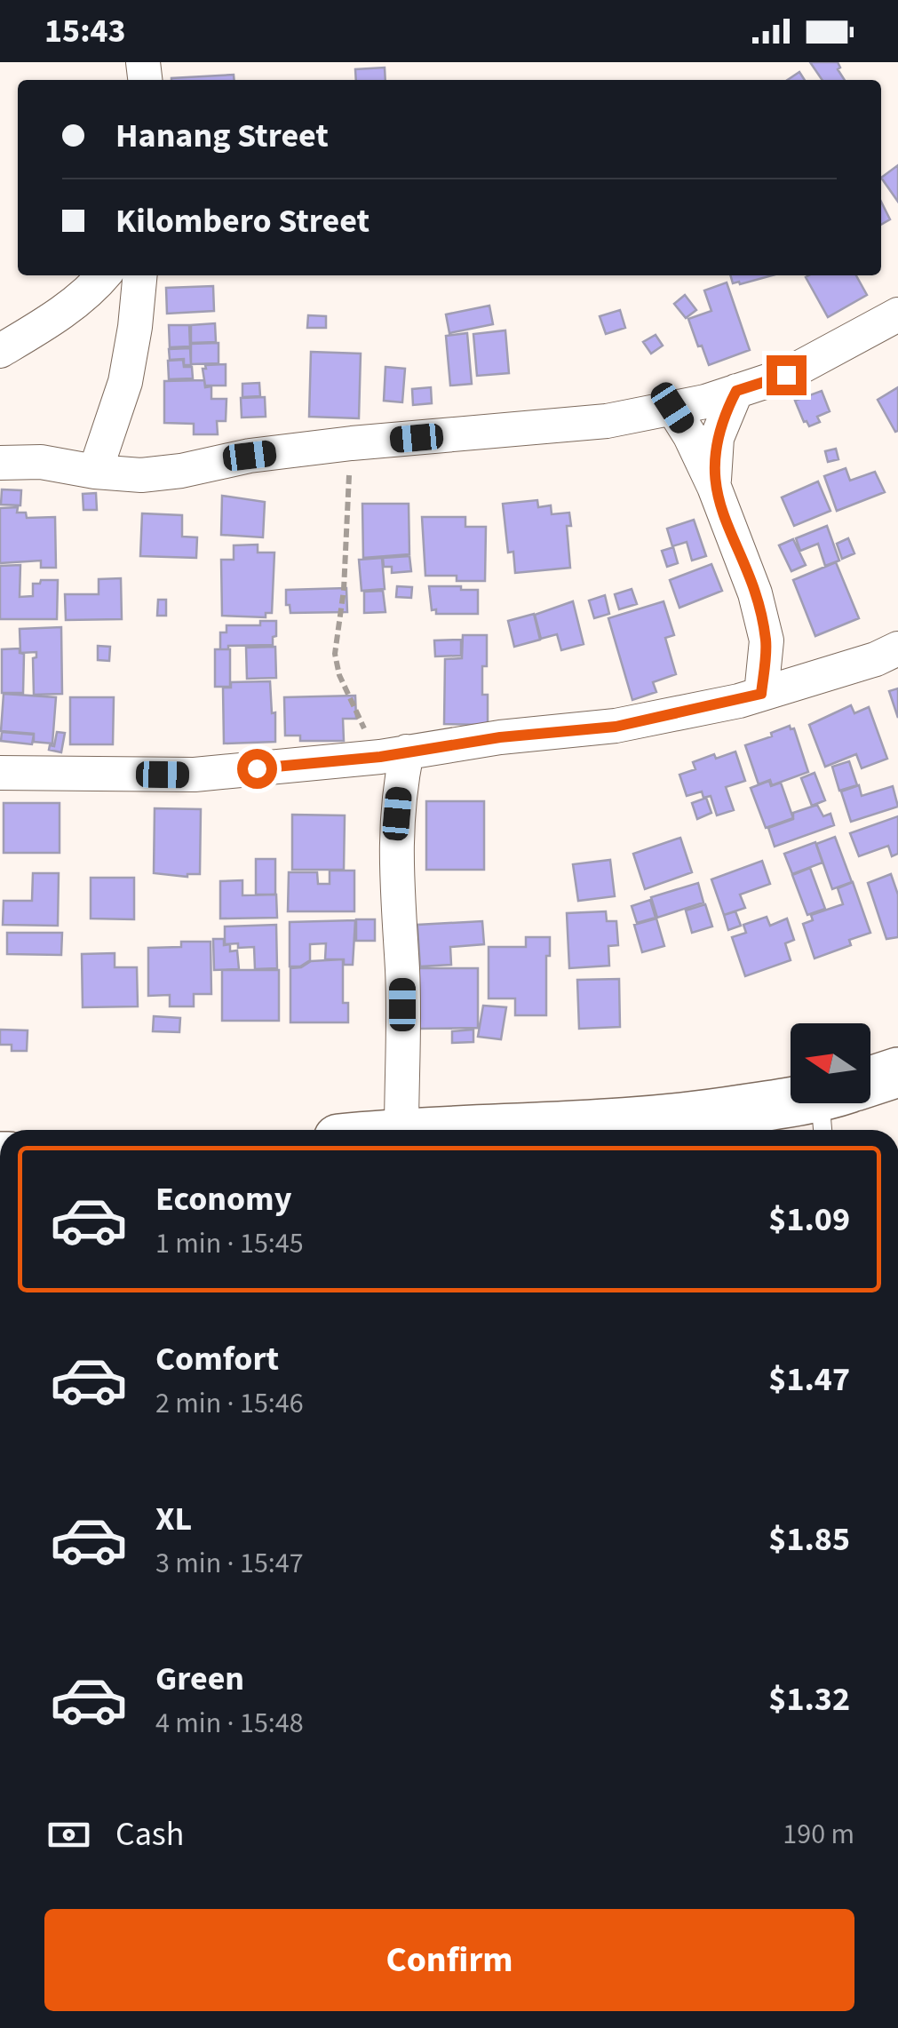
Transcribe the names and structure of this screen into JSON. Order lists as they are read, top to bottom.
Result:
{
  "north": "left",
  "page": {
    "status": "15:43",
    "banner": ["Hanang Street", "Kilombero Street"],
    "list": [
      {
        "name": "Economy",
        "note": "1 min · 15:45",
        "value": "$1.09"
      },
      {
        "name": "Comfort",
        "note": "2 min · 15:46",
        "value": "$1.47"
      },
      {
        "name": "XL",
        "note": "3 min · 15:47",
        "value": "$1.85"
      },
      {
        "name": "Green",
        "note": "4 min · 15:48",
        "value": "$1.32"
      }
    ],
    "pay": ["Cash", "190 m"],
    "buttons": "Confirm"
  }
}
